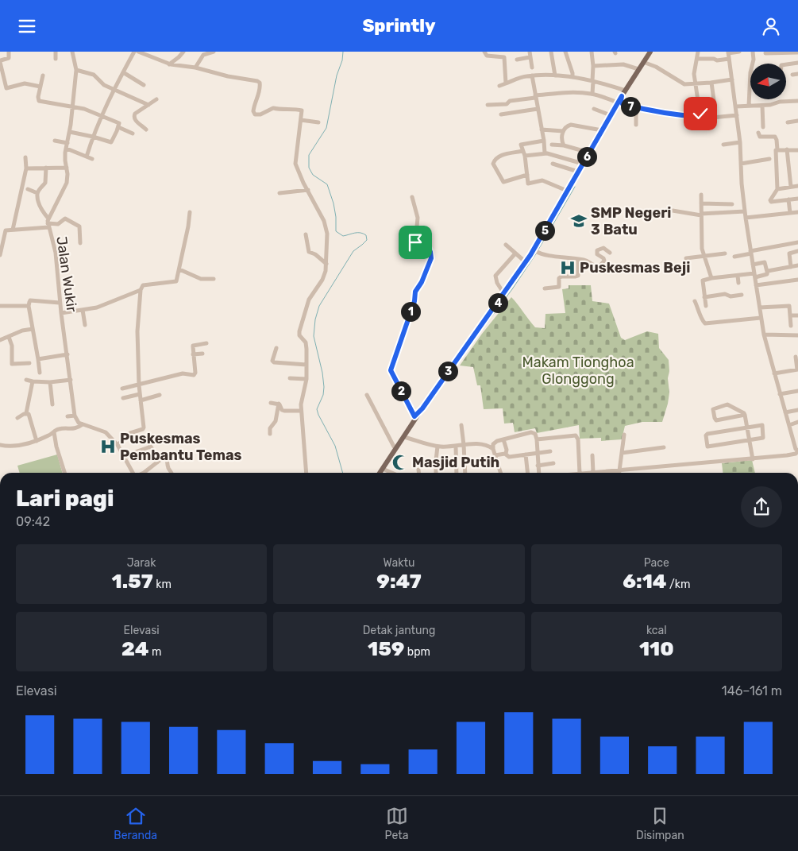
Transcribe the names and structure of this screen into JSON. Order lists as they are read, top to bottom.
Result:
{
  "streets": {
    "street": ["Jalan Wukir"]
  },
  "parks": ["Makam Tionghoa Glonggong"],
  "places": {
    "school or university": ["SMP Negeri 3 Batu"],
    "hospital": ["Puskesmas Beji", "Puskesmas Pembantu Temas"],
    "mosque": ["Masjid Putih"]
  },
  "north": "left",
  "page": {
    "header": "Sprintly",
    "pins": [
      "7",
      "6",
      "5",
      "4",
      "1",
      "3",
      "2"
    ],
    "heading": ["Lari pagi", "09:42"],
    "stats": [
      ["Jarak", "1.57 km"],
      ["Waktu", "9:47"],
      ["Pace", "6:14 /km"],
      ["Elevasi", "24 m"],
      ["Detak jantung", "159 bpm"],
      ["kcal", "110"]
    ],
    "chart": ["Elevasi", "146–161 m"],
    "tabs": ["Beranda", "Peta", "Disimpan"]
  }
}
